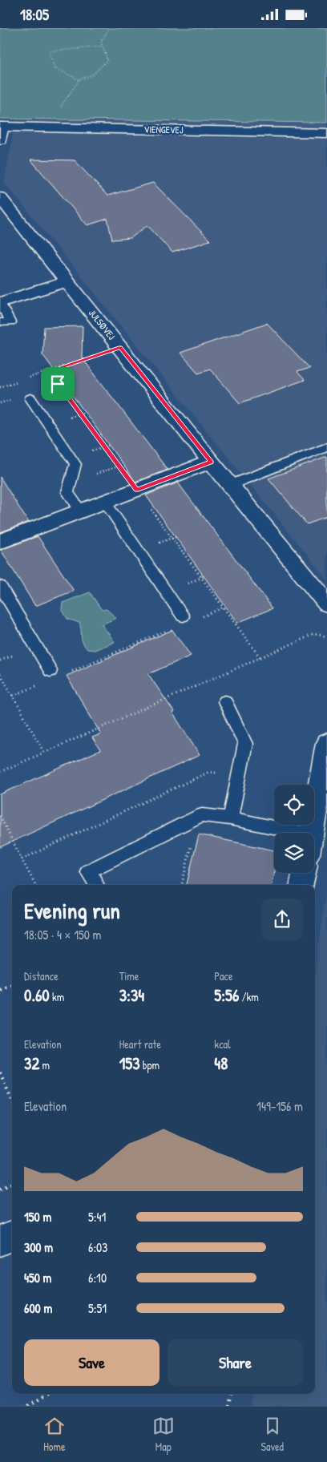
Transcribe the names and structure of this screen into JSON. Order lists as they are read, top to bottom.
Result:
{
  "streets": {
    "street": ["VIENGEVEJ", "JULSØVEJ"]
  },
  "page": {
    "status": "18:05",
    "heading": ["Evening run", "18:05 · 4 × 150 m"],
    "stats": [
      ["Distance", "0.60 km"],
      ["Time", "3:34"],
      ["Pace", "5:56 /km"],
      ["Elevation", "32 m"],
      ["Heart rate", "153 bpm"],
      ["kcal", "48"]
    ],
    "chart": ["Elevation", "149–156 m"],
    "list": [
      {
        "name": "150 m",
        "note": "5:41"
      },
      {
        "name": "300 m",
        "note": "6:03"
      },
      {
        "name": "450 m",
        "note": "6:10"
      },
      {
        "name": "600 m",
        "note": "5:51"
      }
    ],
    "buttons": ["Save", "Share"],
    "tabs": ["Home", "Map", "Saved"]
  }
}
